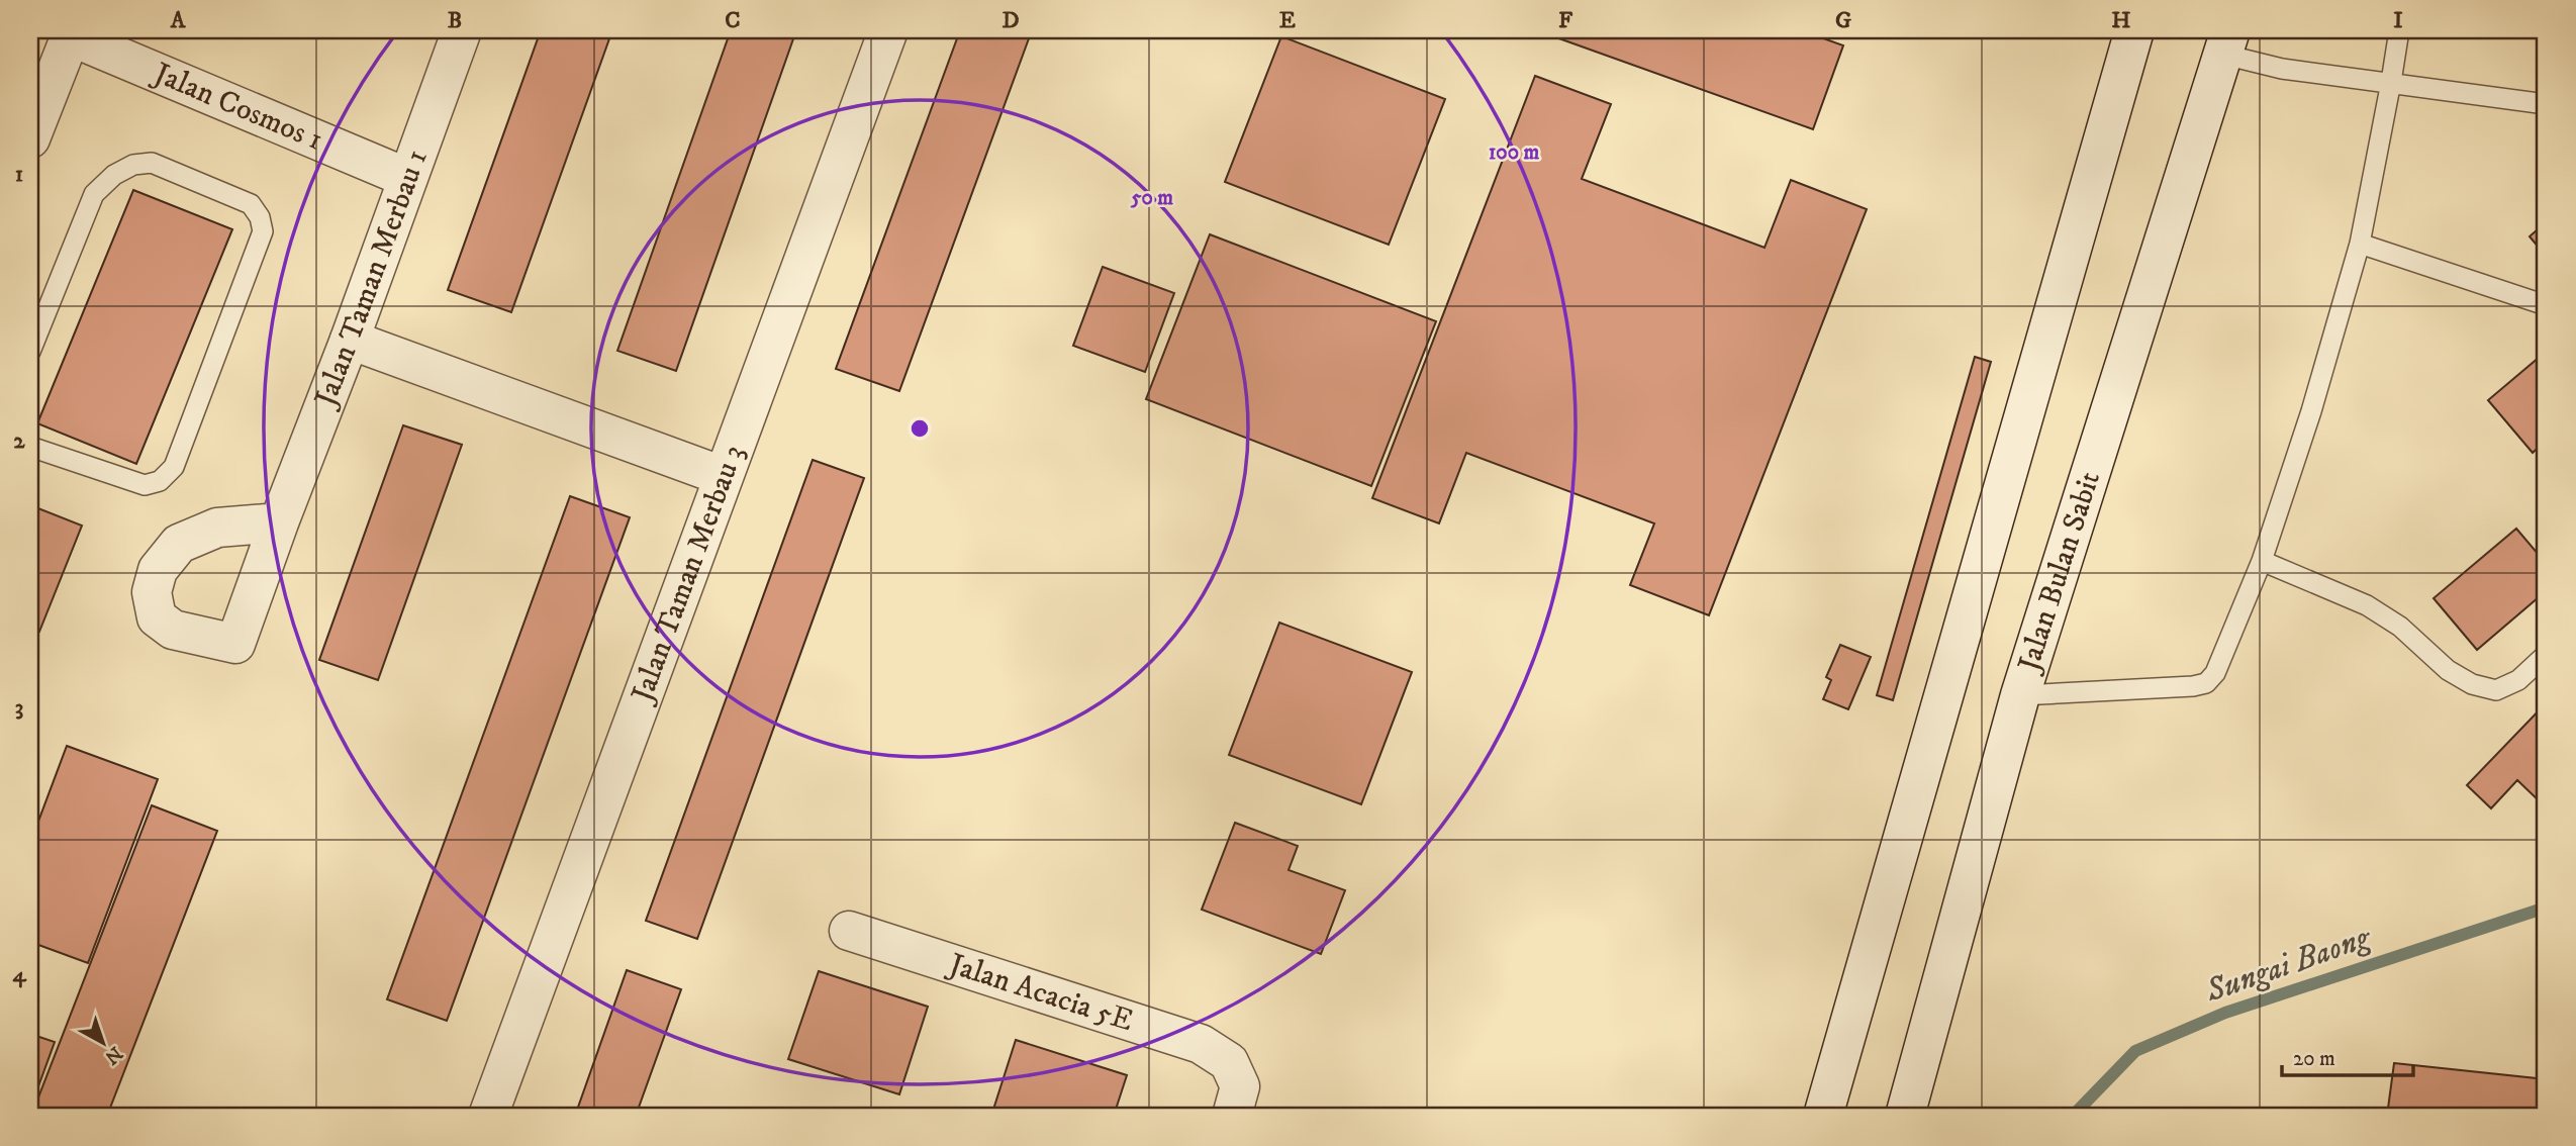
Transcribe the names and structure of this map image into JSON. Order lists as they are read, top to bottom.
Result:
{
  "streets": {
    "street": [
      "Jalan Cosmos 1",
      "Jalan Taman Merbau 1",
      "Jalan Bulan Sabit",
      "Jalan Taman Merbau 3",
      "Jalan Acacia 5E"
    ]
  },
  "crossings": [
    ["Jalan Cosmos 1", "Jalan Taman Merbau 1"]
  ],
  "water": ["Sungai Baong"],
  "scale_bar": "20 m",
  "north": "bottom right",
  "grid": {
    "columns": [
      "A",
      "B",
      "C",
      "D",
      "E",
      "F",
      "G",
      "H",
      "I"
    ],
    "rows": [
      "1",
      "2",
      "3",
      "4"
    ]
  },
  "rings": ["100 m", "50 m"]
}
